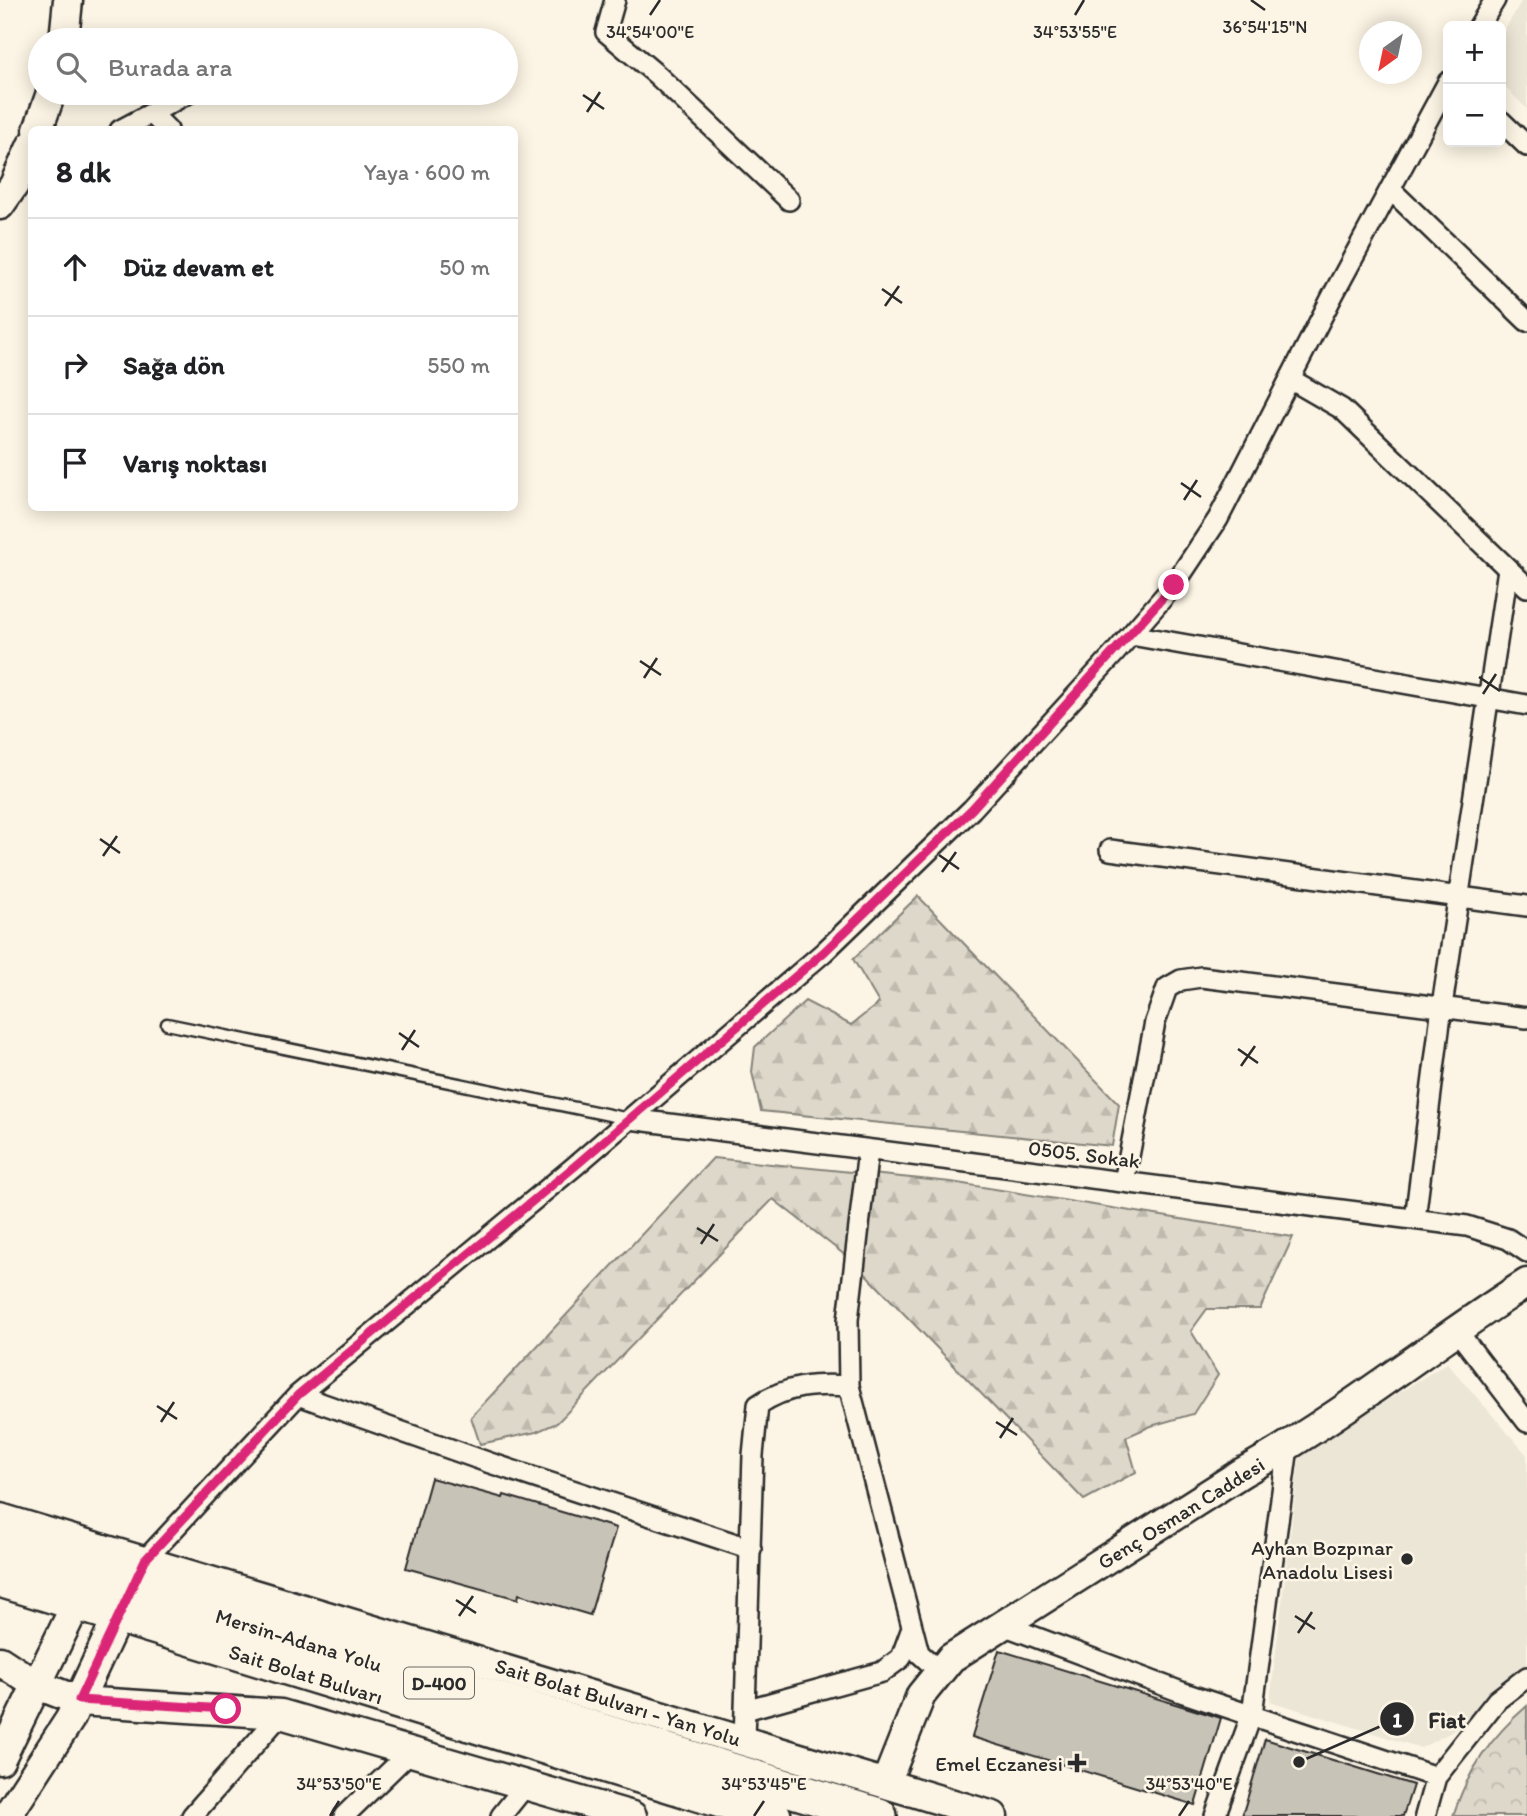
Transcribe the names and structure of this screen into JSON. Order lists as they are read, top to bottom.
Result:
{
  "streets": {
    "highway": ["Mersin-Adana Yolu", "Sait Bolat Bulvarı", "D-400"],
    "street": ["0505. Sokak", "Genç Osman Caddesi", "Sait Bolat Bulvarı - Yan Yolu"]
  },
  "crossings": [
    ["Genç Osman Caddesi", "Mersin-Adana Yolu"],
    ["Genç Osman Caddesi", "Sait Bolat Bulvarı - Yan Yolu"],
    ["Mersin-Adana Yolu", "Sait Bolat Bulvarı"],
    ["Mersin-Adana Yolu", "D-400"],
    ["Mersin-Adana Yolu", "Sait Bolat Bulvarı - Yan Yolu"],
    ["Sait Bolat Bulvarı", "Sait Bolat Bulvarı - Yan Yolu"]
  ],
  "places": {
    "other": ["Ayhan Bozpınar Anadolu Lisesi", "Fiat"],
    "health": ["Emel Eczanesi"]
  },
  "north": "bottom left",
  "page": {
    "map_buttons": ["+", "−"],
    "search": "Burada ara",
    "heading": ["8 dk", "Yaya · 600 m"],
    "list": [
      ["Düz devam et", "50 m"],
      ["Sağa dön", "550 m"],
      "Varış noktası"
    ]
  },
  "coordinates": [
    "36°54'15\"N",
    "34°54'00\"E",
    "34°53'55\"E",
    "34°53'50\"E",
    "34°53'45\"E",
    "34°53'40\"E"
  ]
}
